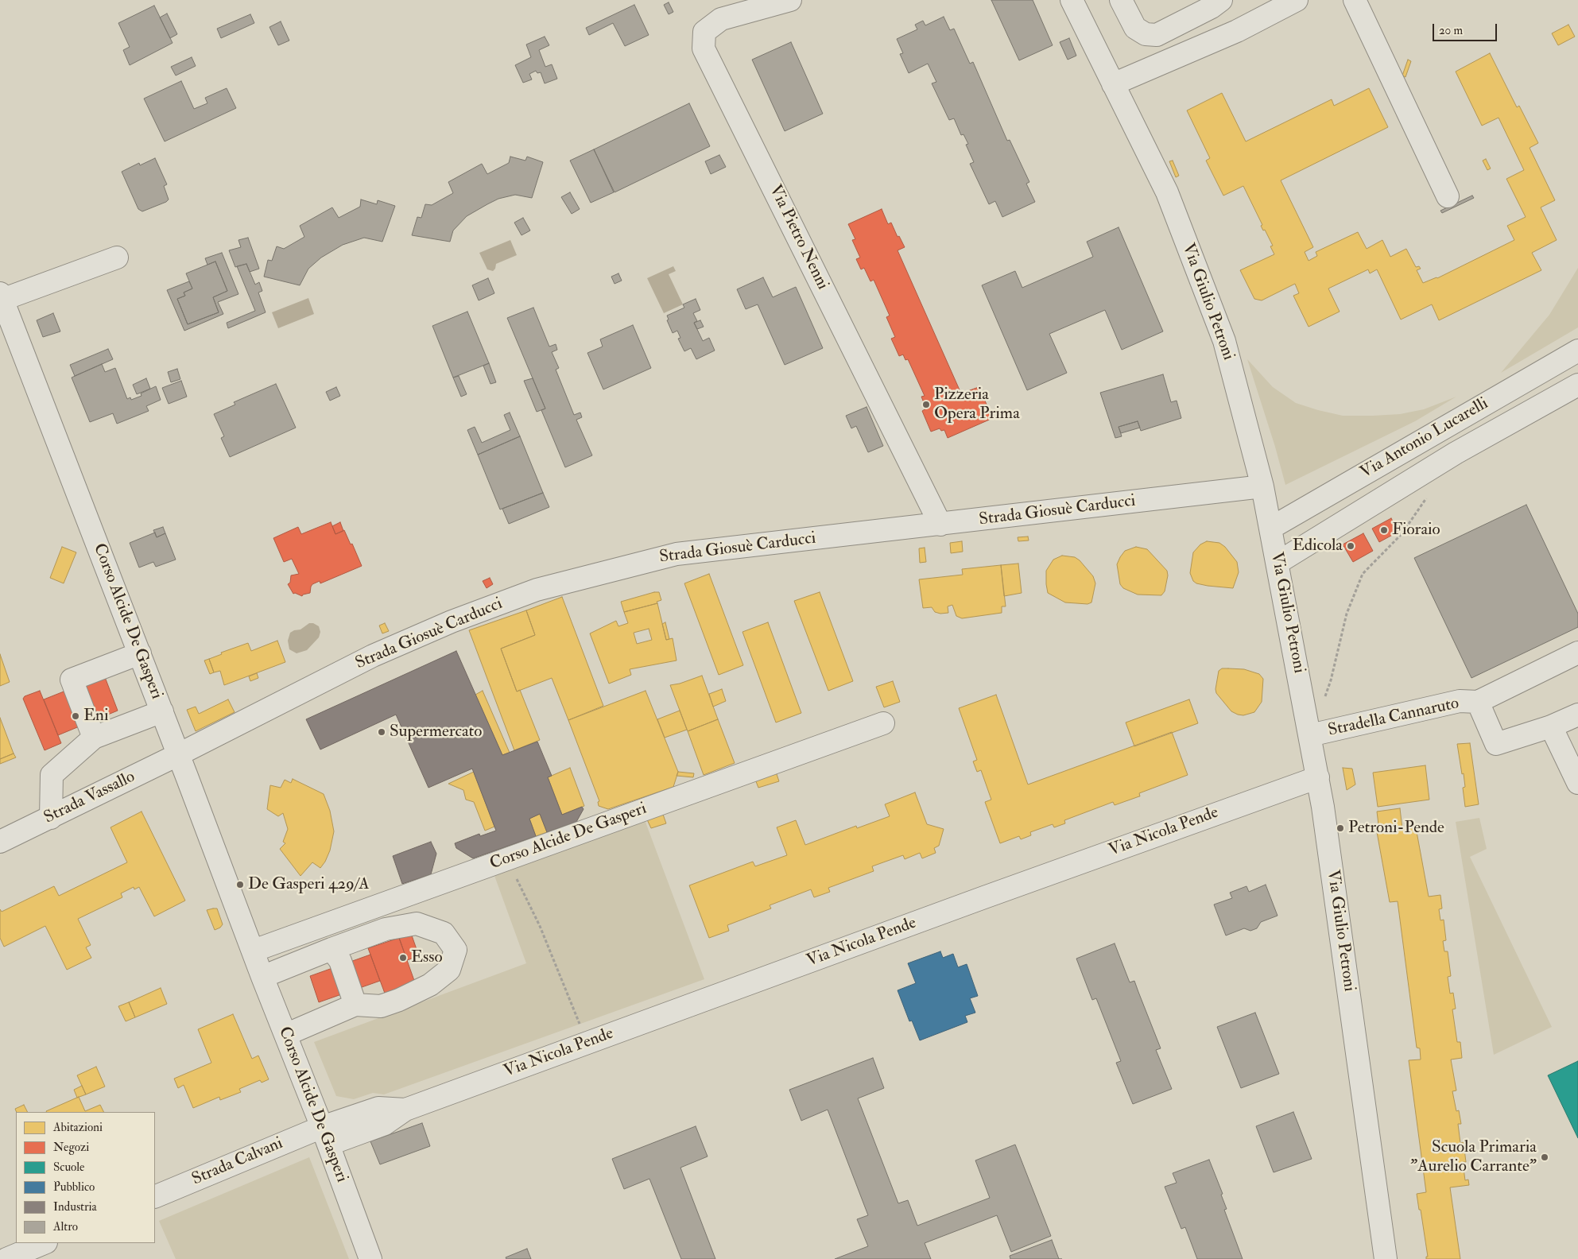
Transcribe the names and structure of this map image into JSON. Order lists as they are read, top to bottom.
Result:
{
  "streets": {
    "street": [
      "Via Pietro Nenni",
      "Via Giulio Petroni",
      "Via Antonio Lucarelli",
      "Strada Giosuè Carducci",
      "Corso Alcide De Gasperi",
      "Stradella Cannaruto",
      "Strada Vassallo",
      "Via Nicola Pende",
      "Strada Calvani"
    ]
  },
  "crossings": [
    ["Via Pietro Nenni", "Strada Giosuè Carducci"],
    ["Via Giulio Petroni", "Via Antonio Lucarelli"],
    ["Via Giulio Petroni", "Strada Giosuè Carducci"],
    ["Via Giulio Petroni", "Stradella Cannaruto"],
    ["Via Giulio Petroni", "Via Nicola Pende"],
    ["Strada Giosuè Carducci", "Corso Alcide De Gasperi"],
    ["Strada Giosuè Carducci", "Strada Vassallo"],
    ["Corso Alcide De Gasperi", "Strada Vassallo"],
    ["Corso Alcide De Gasperi", "Via Nicola Pende"],
    ["Corso Alcide De Gasperi", "Strada Calvani"],
    ["Via Nicola Pende", "Strada Calvani"]
  ],
  "places": [
    "Pizzeria Opera Prima",
    "Fioraio",
    "Edicola",
    "Eni",
    "Supermercato",
    "Petroni-Pende",
    "De Gasperi 429/A",
    "Esso",
    "Scuola Primaria \"Aurelio Carrante\""
  ],
  "legend": [
    "Abitazioni",
    "Negozi",
    "Scuole",
    "Pubblico",
    "Industria",
    "Altro"
  ],
  "scale_bar": "20 m"
}
